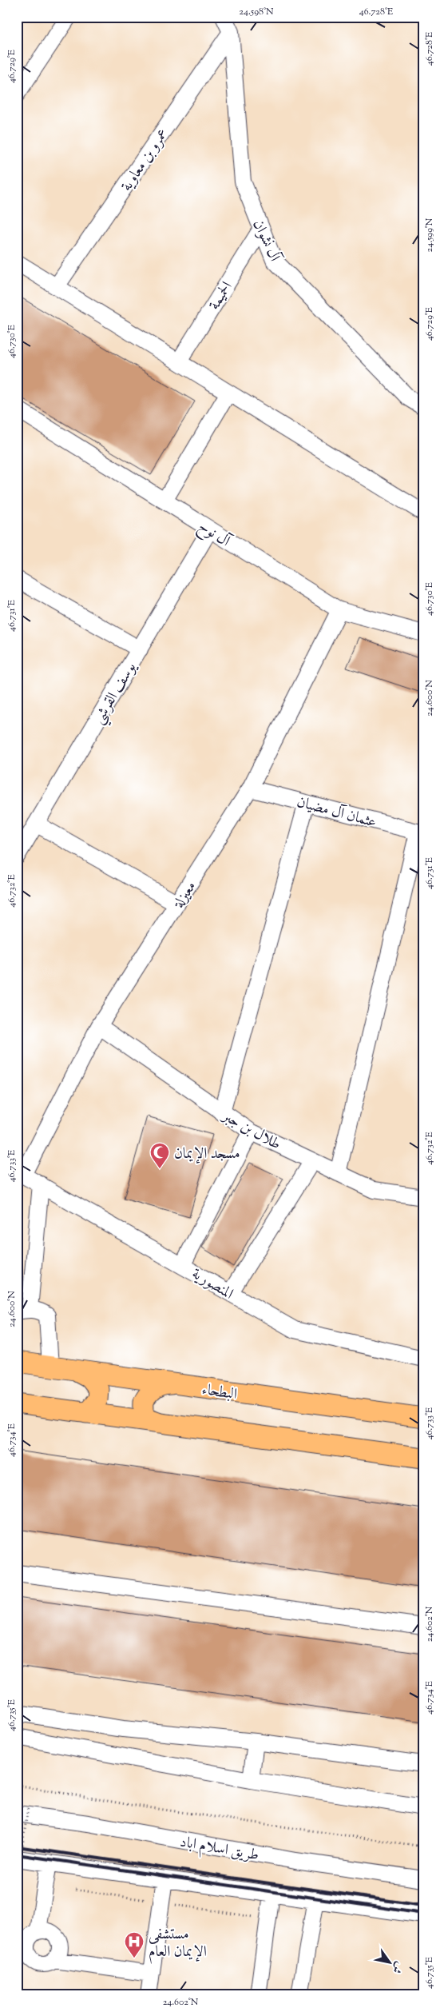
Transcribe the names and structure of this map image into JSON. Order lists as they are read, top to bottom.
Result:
{
  "streets": {
    "main road": ["البطحاء"],
    "street": [
      "عمرو بن معاوية",
      "آل نشوان",
      "الحميمة",
      "آل نوح",
      "يوسف القرشي",
      "عثمان آل مضيان",
      "معيزلة",
      "طلال بن جبر",
      "المنصورية",
      "طريق اسلام اباد"
    ]
  },
  "crossings": [
    ["عمرو بن معاوية", "آل نشوان"],
    ["آل نشوان", "الحميمة"],
    ["آل نوح", "يوسف القرشي"],
    ["آل نوح", "معيزلة"],
    ["عثمان آل مضيان", "معيزلة"],
    ["معيزلة", "طلال بن جبر"],
    ["معيزلة", "المنصورية"]
  ],
  "places": {
    "mosque": ["مسجد الإيمان"],
    "hospital": ["مستشفى الإيمان العام"]
  },
  "north": "bottom right",
  "coordinates": [
    "24.598°N",
    "46.728°E",
    "46.729°E",
    "24.599°N",
    "46.730°E",
    "46.731°E",
    "24.600°N",
    "46.732°E",
    "46.733°E",
    "46.734°E",
    "24.602°N",
    "46.735°E"
  ]
}
